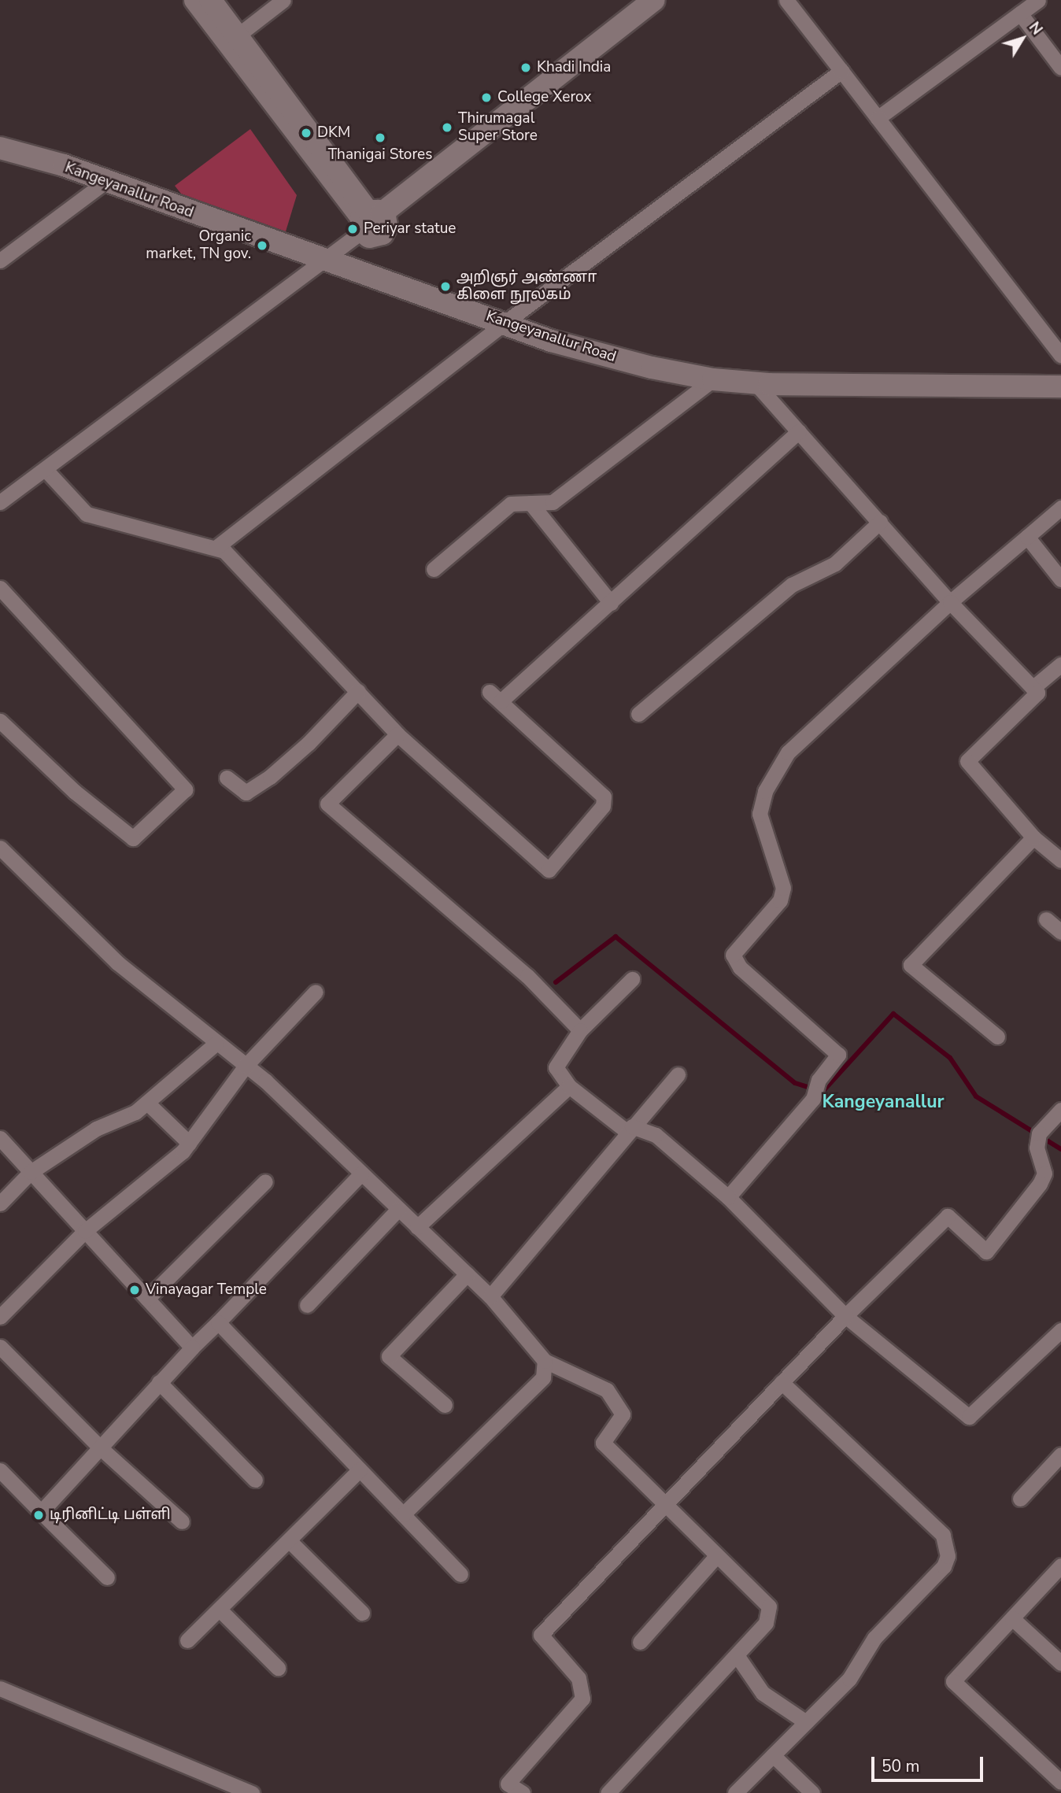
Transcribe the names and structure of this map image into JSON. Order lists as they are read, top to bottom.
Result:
{
  "streets": {
    "street": ["Kangeyanallur Road"]
  },
  "districts": ["Kangeyanallur"],
  "places": [
    "Khadi India",
    "College Xerox",
    "Thirumagal Super Store",
    "DKM",
    "Thanigai Stores",
    "Periyar statue",
    "Organic market, TN gov.",
    "அறிஞர் அண்ணா கிளை நூலகம்",
    "Vinayagar Temple",
    "டிரினிட்டி பள்ளி"
  ],
  "scale_bar": "50 m",
  "north": "top right"
}
